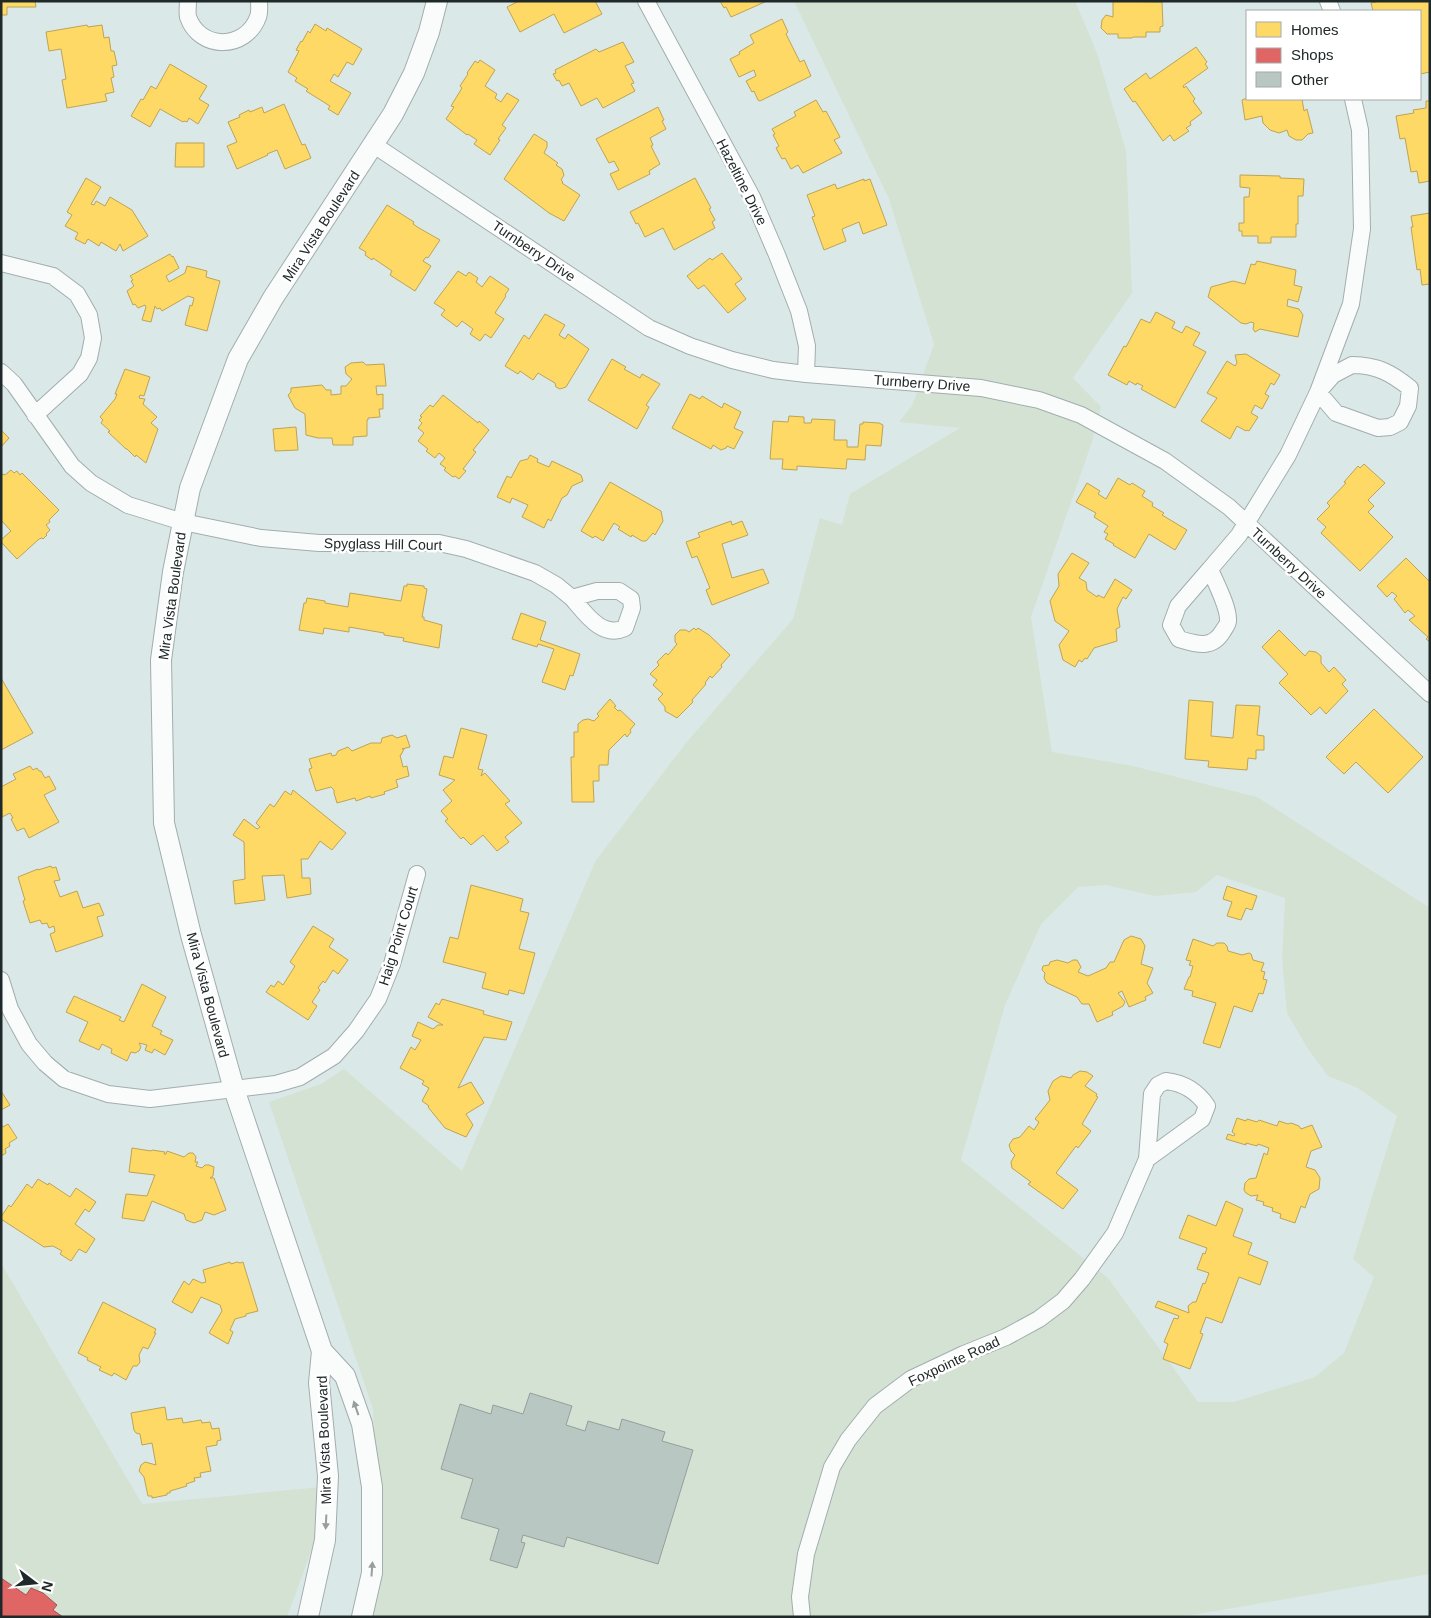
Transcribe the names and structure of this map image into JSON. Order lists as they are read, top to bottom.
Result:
{
  "streets": {
    "street": [
      "Hazeltine Drive",
      "Mira Vista Boulevard",
      "Turnberry Drive",
      "Spyglass Hill Court",
      "Haig Point Court",
      "Foxpointe Road"
    ]
  },
  "crossings": [
    ["Hazeltine Drive", "Turnberry Drive"],
    ["Mira Vista Boulevard", "Turnberry Drive"],
    ["Mira Vista Boulevard", "Spyglass Hill Court"],
    ["Mira Vista Boulevard", "Haig Point Court"]
  ],
  "legend": ["Homes", "Shops", "Other"],
  "north": "right"
}
